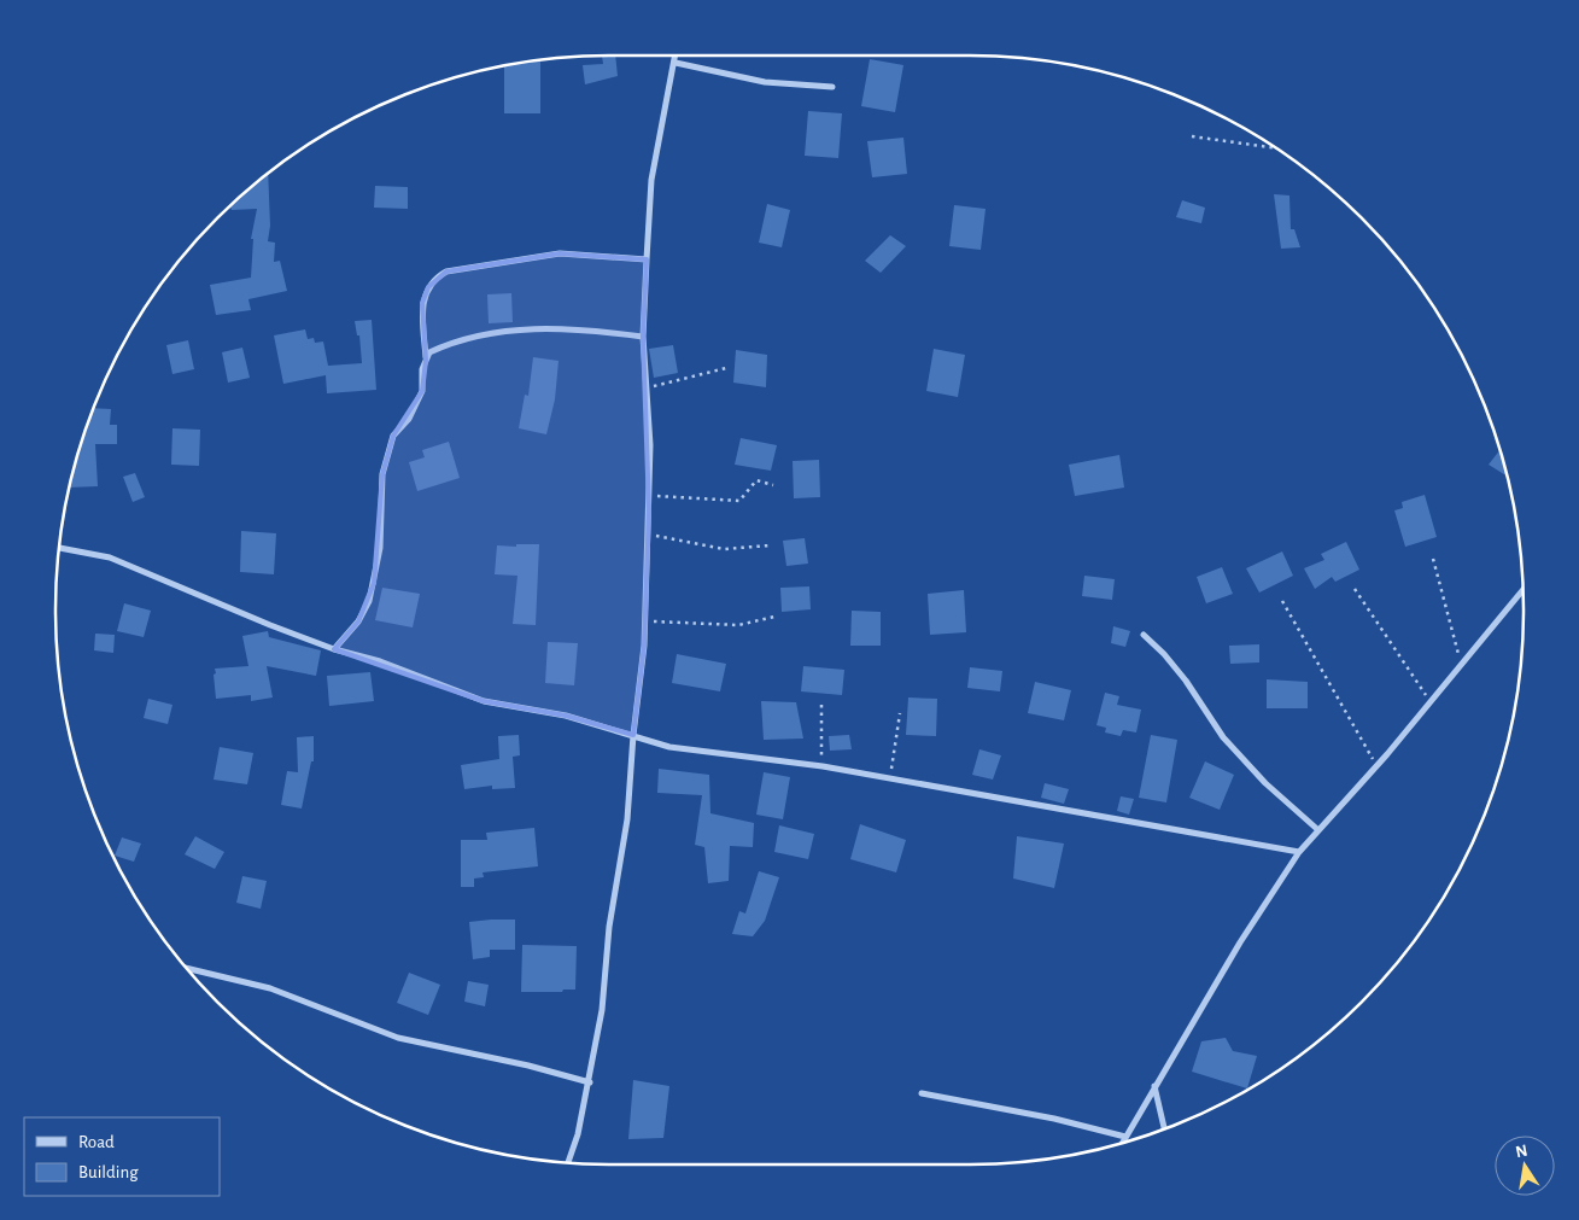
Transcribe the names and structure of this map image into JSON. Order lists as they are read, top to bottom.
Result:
{
  "legend": ["Road", "Building"],
  "north": "top"
}
